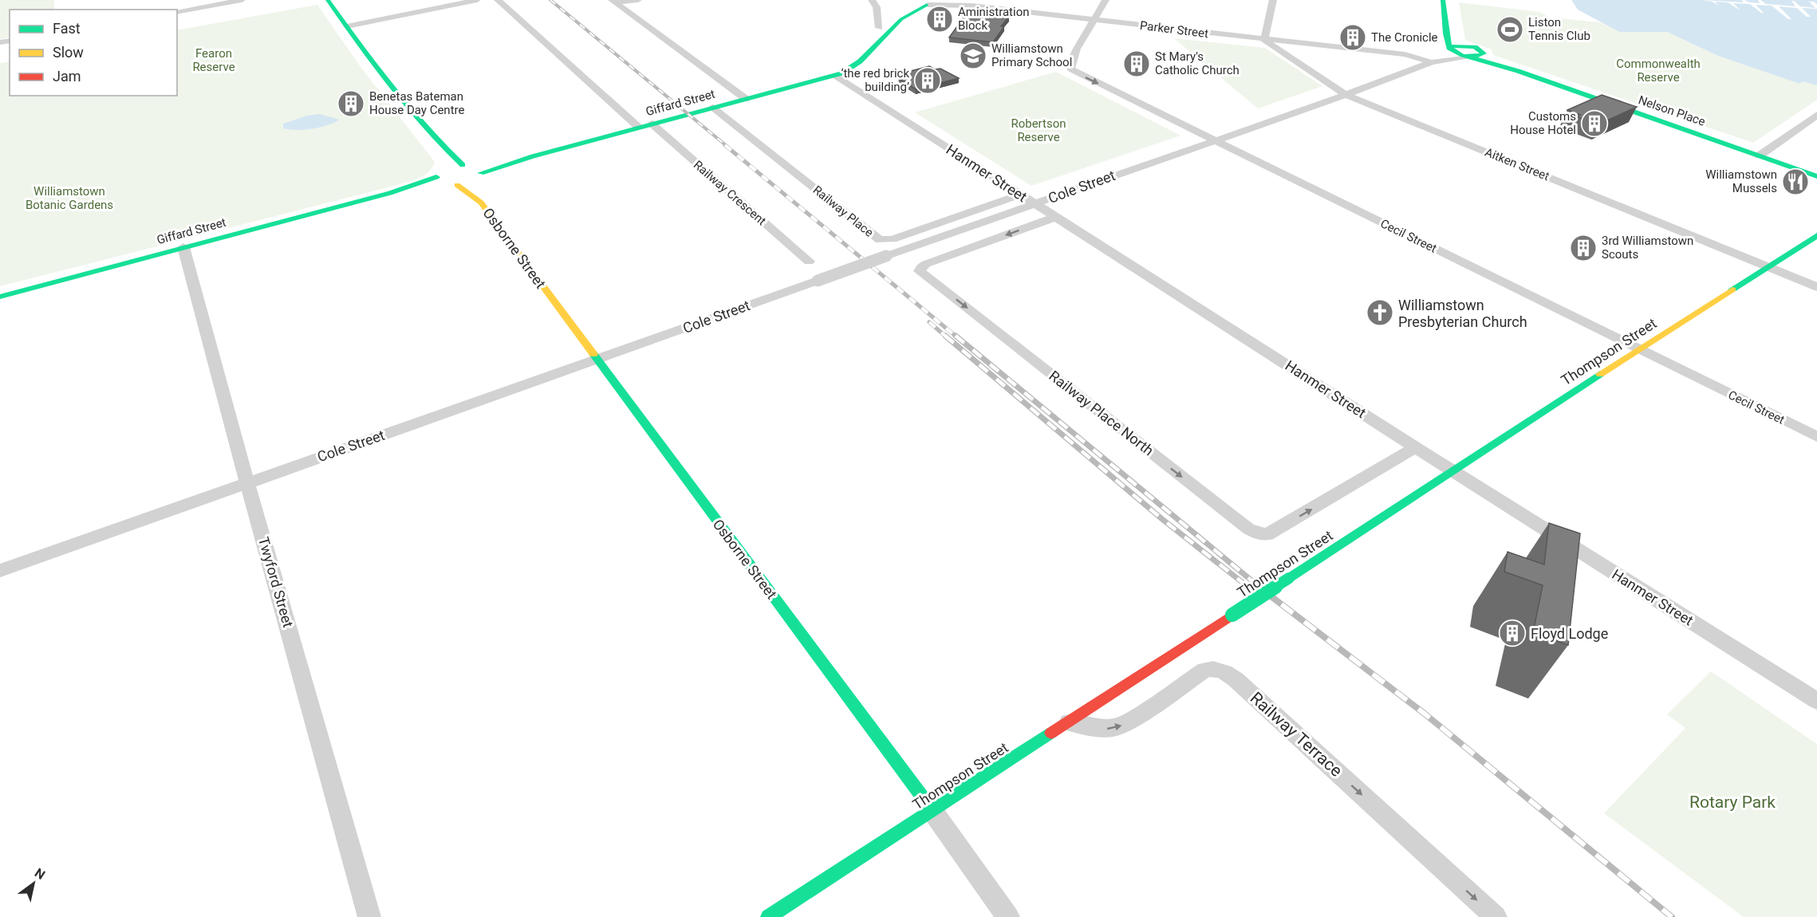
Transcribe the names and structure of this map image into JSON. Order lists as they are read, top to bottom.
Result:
{
  "streets": {
    "street": [
      "Parker Street",
      "Giffard Street",
      "Nelson Place",
      "Aitken Street",
      "Hanmer Street",
      "Cole Street",
      "Railway Crescent",
      "Railway Place",
      "Cecil Street",
      "Osborne Street",
      "Thompson Street",
      "Railway Place North",
      "Twyford Street",
      "Railway Terrace"
    ]
  },
  "crossings": [
    ["Parker Street", "Giffard Street"],
    ["Parker Street", "Aitken Street"],
    ["Parker Street", "Cole Street"],
    ["Parker Street", "Cecil Street"],
    ["Giffard Street", "Hanmer Street"],
    ["Giffard Street", "Railway Crescent"],
    ["Giffard Street", "Railway Place"],
    ["Giffard Street", "Osborne Street"],
    ["Giffard Street", "Twyford Street"],
    ["Nelson Place", "Cole Street"],
    ["Aitken Street", "Cole Street"],
    ["Aitken Street", "Thompson Street"],
    ["Hanmer Street", "Cole Street"],
    ["Hanmer Street", "Railway Place"],
    ["Hanmer Street", "Thompson Street"],
    ["Hanmer Street", "Railway Place North"],
    ["Cole Street", "Cecil Street"],
    ["Cole Street", "Osborne Street"],
    ["Cole Street", "Twyford Street"],
    ["Cecil Street", "Thompson Street"],
    ["Osborne Street", "Thompson Street"],
    ["Thompson Street", "Railway Terrace"]
  ],
  "one_way": ["Railway Terrace"],
  "parks": [
    "Fearon Reserve",
    "Commonwealth Reserve",
    "Robertson Reserve",
    "Williamstown Botanic Gardens",
    "Rotary Park"
  ],
  "places": {
    "building": [
      "Aministration Block",
      "The Cronicle",
      "St Mary's Catholic Church",
      "‘the red brick building’",
      "Benetas Bateman House Day Centre",
      "Customs House Hotel",
      "3rd Williamstown Scouts",
      "Floyd Lodge"
    ],
    "sports": ["Liston Tennis Club"],
    "school or university": ["Williamstown Primary School"],
    "restaurant": ["Williamstown Mussels"],
    "church": ["Williamstown Presbyterian Church"]
  },
  "legend": ["Fast", "Slow", "Jam"],
  "north": "top right"
}
